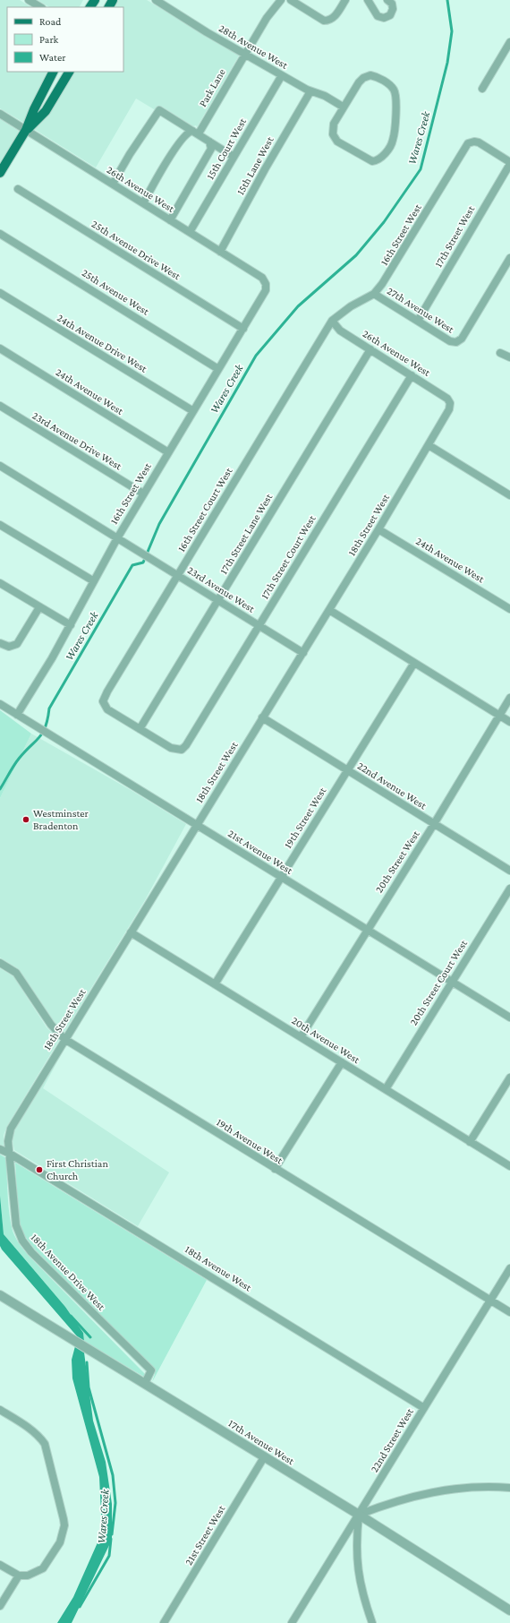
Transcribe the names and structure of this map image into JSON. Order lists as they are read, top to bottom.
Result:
{
  "streets": {
    "street": [
      "28th Avenue West",
      "Park Lane",
      "15th Court West",
      "15th Lane West",
      "26th Avenue West",
      "16th Street West",
      "17th Street West",
      "25th Avenue Drive West",
      "25th Avenue West",
      "27th Avenue West",
      "24th Avenue Drive West",
      "24th Avenue West",
      "23rd Avenue Drive West",
      "16th Street Court West",
      "18th Street West",
      "17th Street Lane West",
      "17th Street Court West",
      "23rd Avenue West",
      "22nd Avenue West",
      "19th Street West",
      "21st Avenue West",
      "20th Street West",
      "20th Street Court West",
      "20th Avenue West",
      "19th Avenue West",
      "18th Avenue West",
      "18th Avenue Drive West",
      "22nd Street West",
      "17th Avenue West",
      "21st Street West"
    ]
  },
  "crossings": [
    ["28th Avenue West", "Park Lane"],
    ["28th Avenue West", "15th Court West"],
    ["28th Avenue West", "15th Lane West"],
    ["Park Lane", "26th Avenue West"],
    ["15th Court West", "26th Avenue West"],
    ["15th Lane West", "26th Avenue West"],
    ["26th Avenue West", "16th Street West"],
    ["26th Avenue West", "16th Street Court West"],
    ["26th Avenue West", "18th Street West"],
    ["26th Avenue West", "17th Street Lane West"],
    ["26th Avenue West", "17th Street Court West"],
    ["16th Street West", "17th Street West"],
    ["16th Street West", "25th Avenue Drive West"],
    ["16th Street West", "25th Avenue West"],
    ["16th Street West", "27th Avenue West"],
    ["16th Street West", "24th Avenue Drive West"],
    ["16th Street West", "24th Avenue West"],
    ["16th Street West", "23rd Avenue Drive West"],
    ["16th Street West", "16th Street Court West"],
    ["16th Street West", "23rd Avenue West"],
    ["16th Street West", "21st Avenue West"],
    ["17th Street West", "27th Avenue West"],
    ["24th Avenue West", "18th Street West"],
    ["16th Street Court West", "17th Street Lane West"],
    ["16th Street Court West", "17th Street Court West"],
    ["16th Street Court West", "23rd Avenue West"],
    ["18th Street West", "23rd Avenue West"],
    ["18th Street West", "22nd Avenue West"],
    ["18th Street West", "21st Avenue West"],
    ["18th Street West", "20th Avenue West"],
    ["18th Street West", "19th Avenue West"],
    ["18th Street West", "18th Avenue West"],
    ["18th Street West", "18th Avenue Drive West"],
    ["17th Street Lane West", "17th Street Court West"],
    ["17th Street Lane West", "23rd Avenue West"],
    ["17th Street Court West", "23rd Avenue West"],
    ["22nd Avenue West", "19th Street West"],
    ["22nd Avenue West", "20th Street West"],
    ["19th Street West", "21st Avenue West"],
    ["19th Street West", "20th Avenue West"],
    ["21st Avenue West", "20th Street West"],
    ["21st Avenue West", "20th Street Court West"],
    ["20th Street West", "20th Avenue West"],
    ["20th Street Court West", "20th Avenue West"],
    ["19th Avenue West", "22nd Street West"],
    ["18th Avenue West", "18th Avenue Drive West"],
    ["18th Avenue West", "22nd Street West"],
    ["18th Avenue Drive West", "17th Avenue West"],
    ["22nd Street West", "17th Avenue West"],
    ["17th Avenue West", "21st Street West"]
  ],
  "water": ["Wares Creek"],
  "places": ["Westminster Bradenton", "First Christian Church"],
  "legend": ["Road", "Park", "Water"]
}
